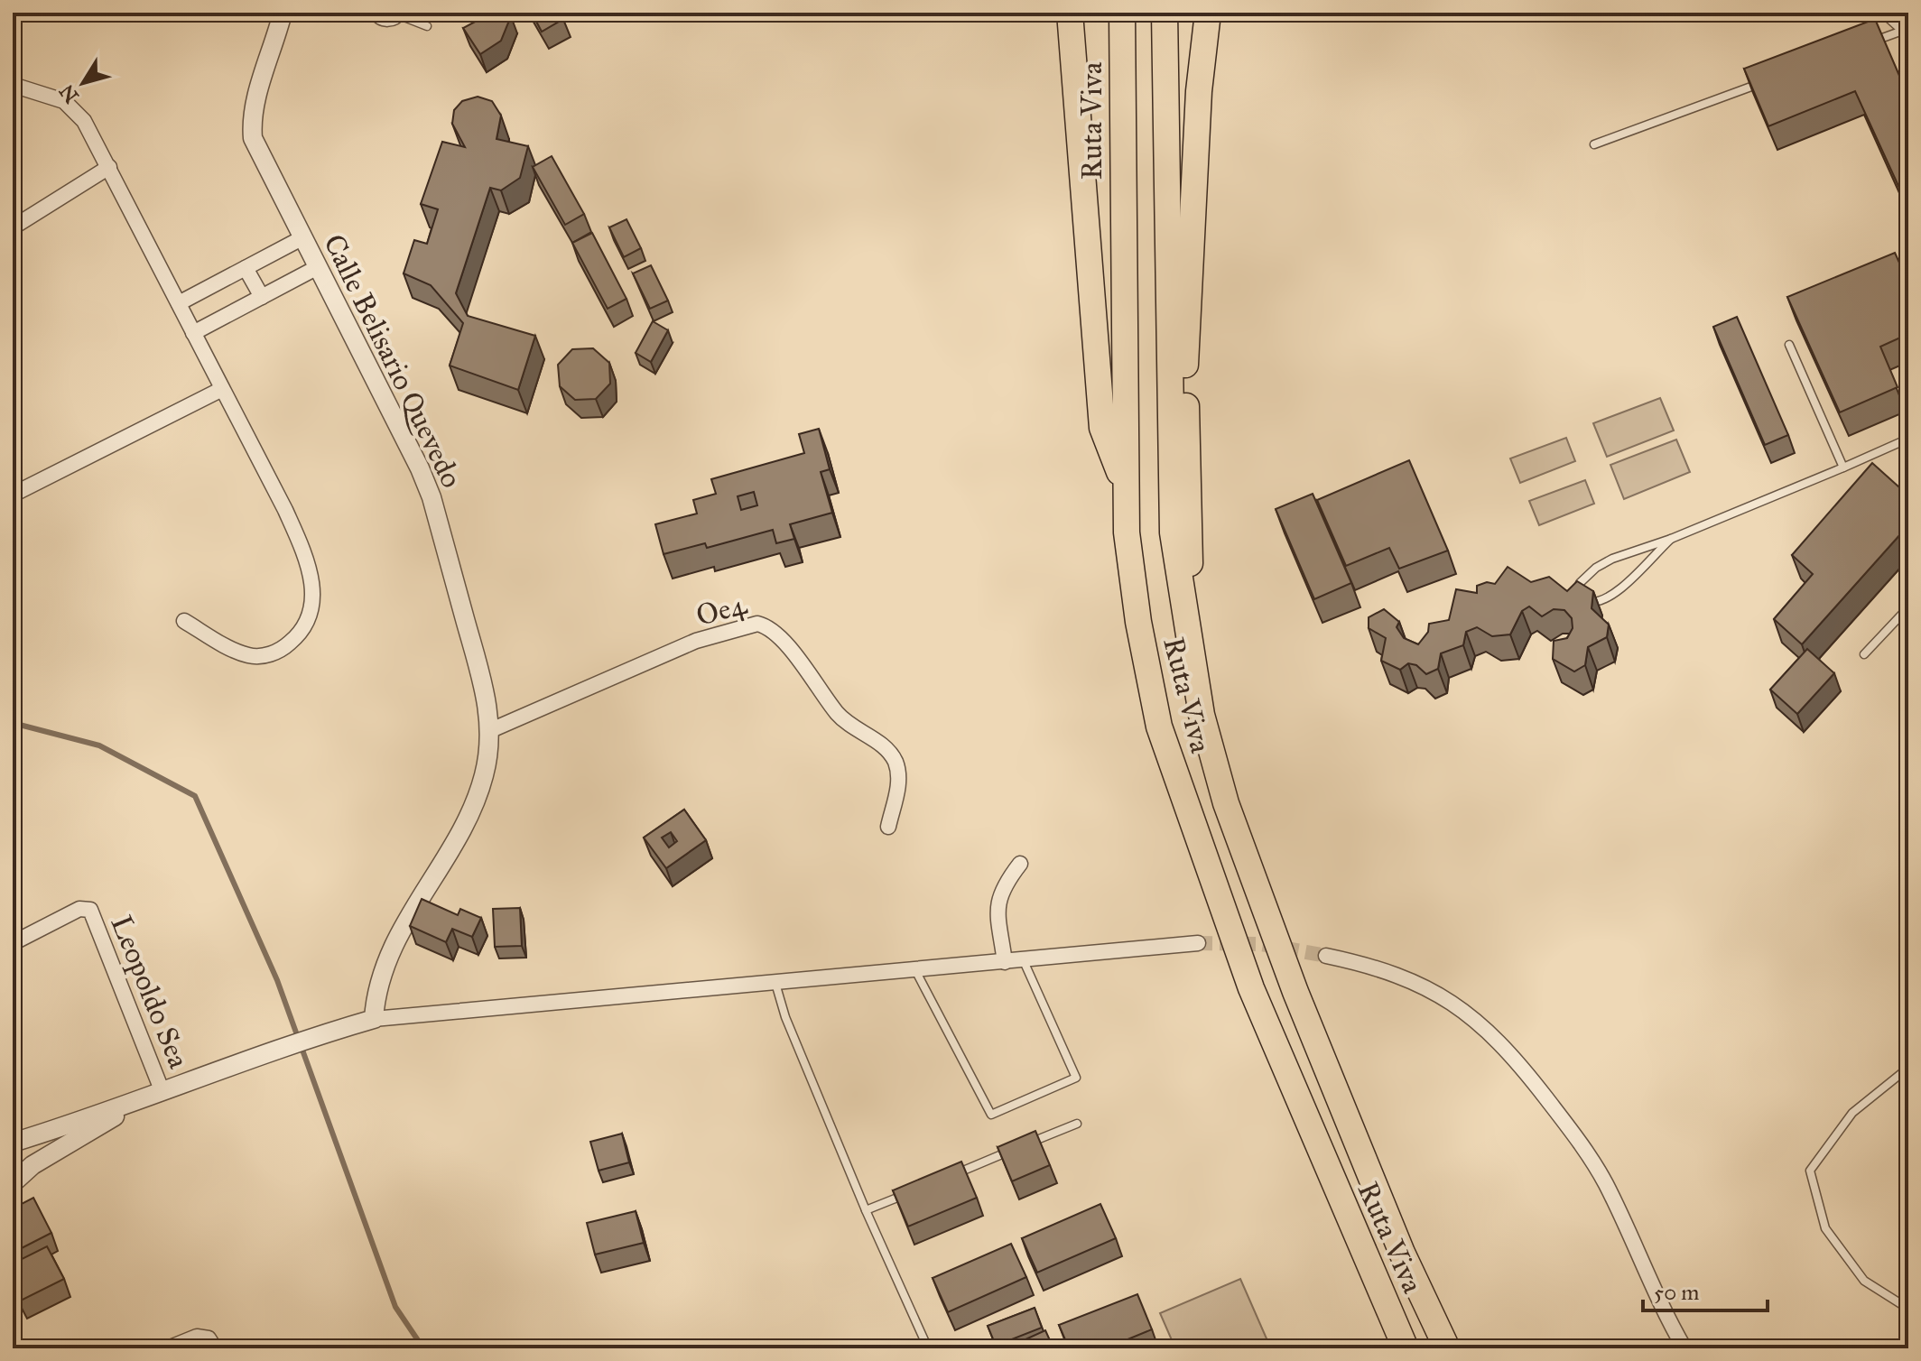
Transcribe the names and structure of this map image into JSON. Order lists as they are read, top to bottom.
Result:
{
  "streets": {
    "highway": ["Ruta Viva"],
    "street": ["Calle Belisario Quevedo", "Oe4", "Leopoldo Sea"]
  },
  "crossings": [
    ["Calle Belisario Quevedo", "Oe4"]
  ],
  "scale_bar": "50 m",
  "north": "bottom left"
}
